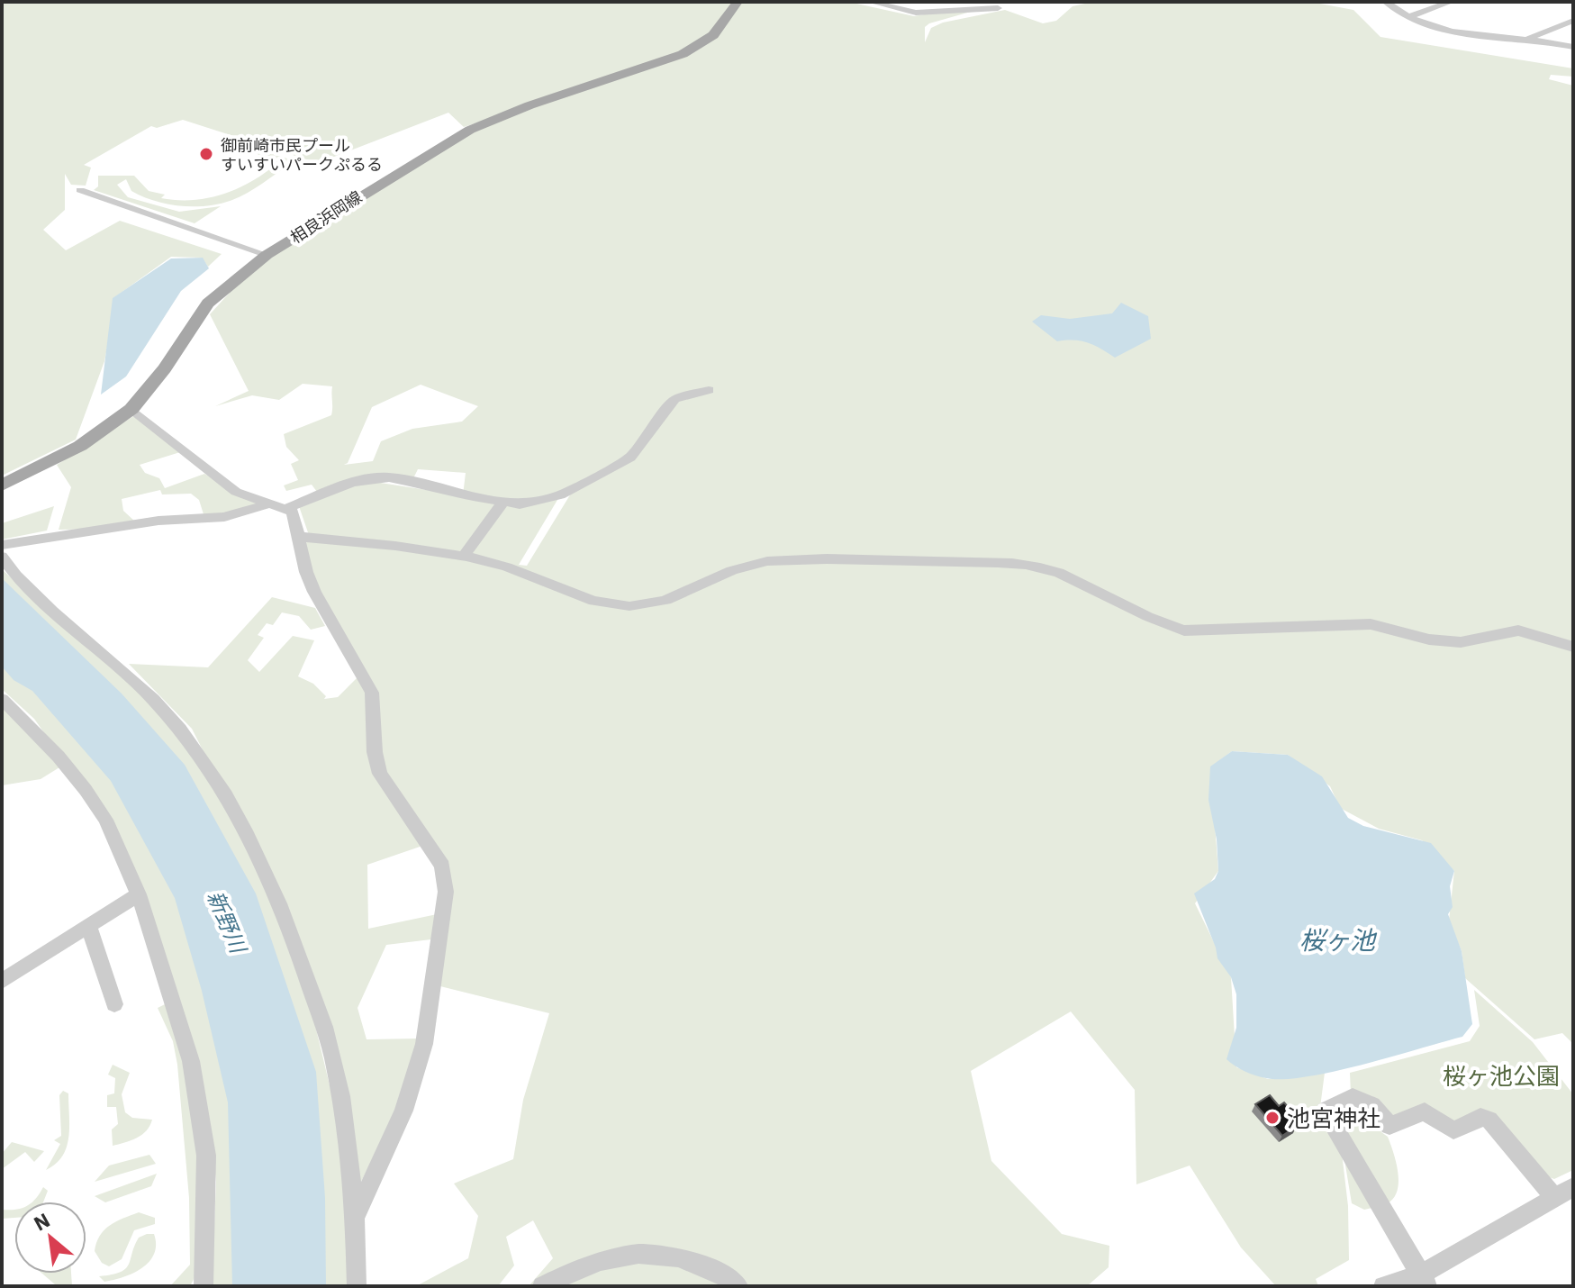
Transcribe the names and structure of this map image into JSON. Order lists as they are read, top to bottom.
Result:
{
  "streets": {
    "main road": ["相良浜岡線"]
  },
  "water": ["新野川", "桜ヶ池"],
  "parks": ["桜ヶ池公園"],
  "places": ["御前崎市民プール すいすいパークぷるる", "池宮神社"],
  "north": "top left"
}
